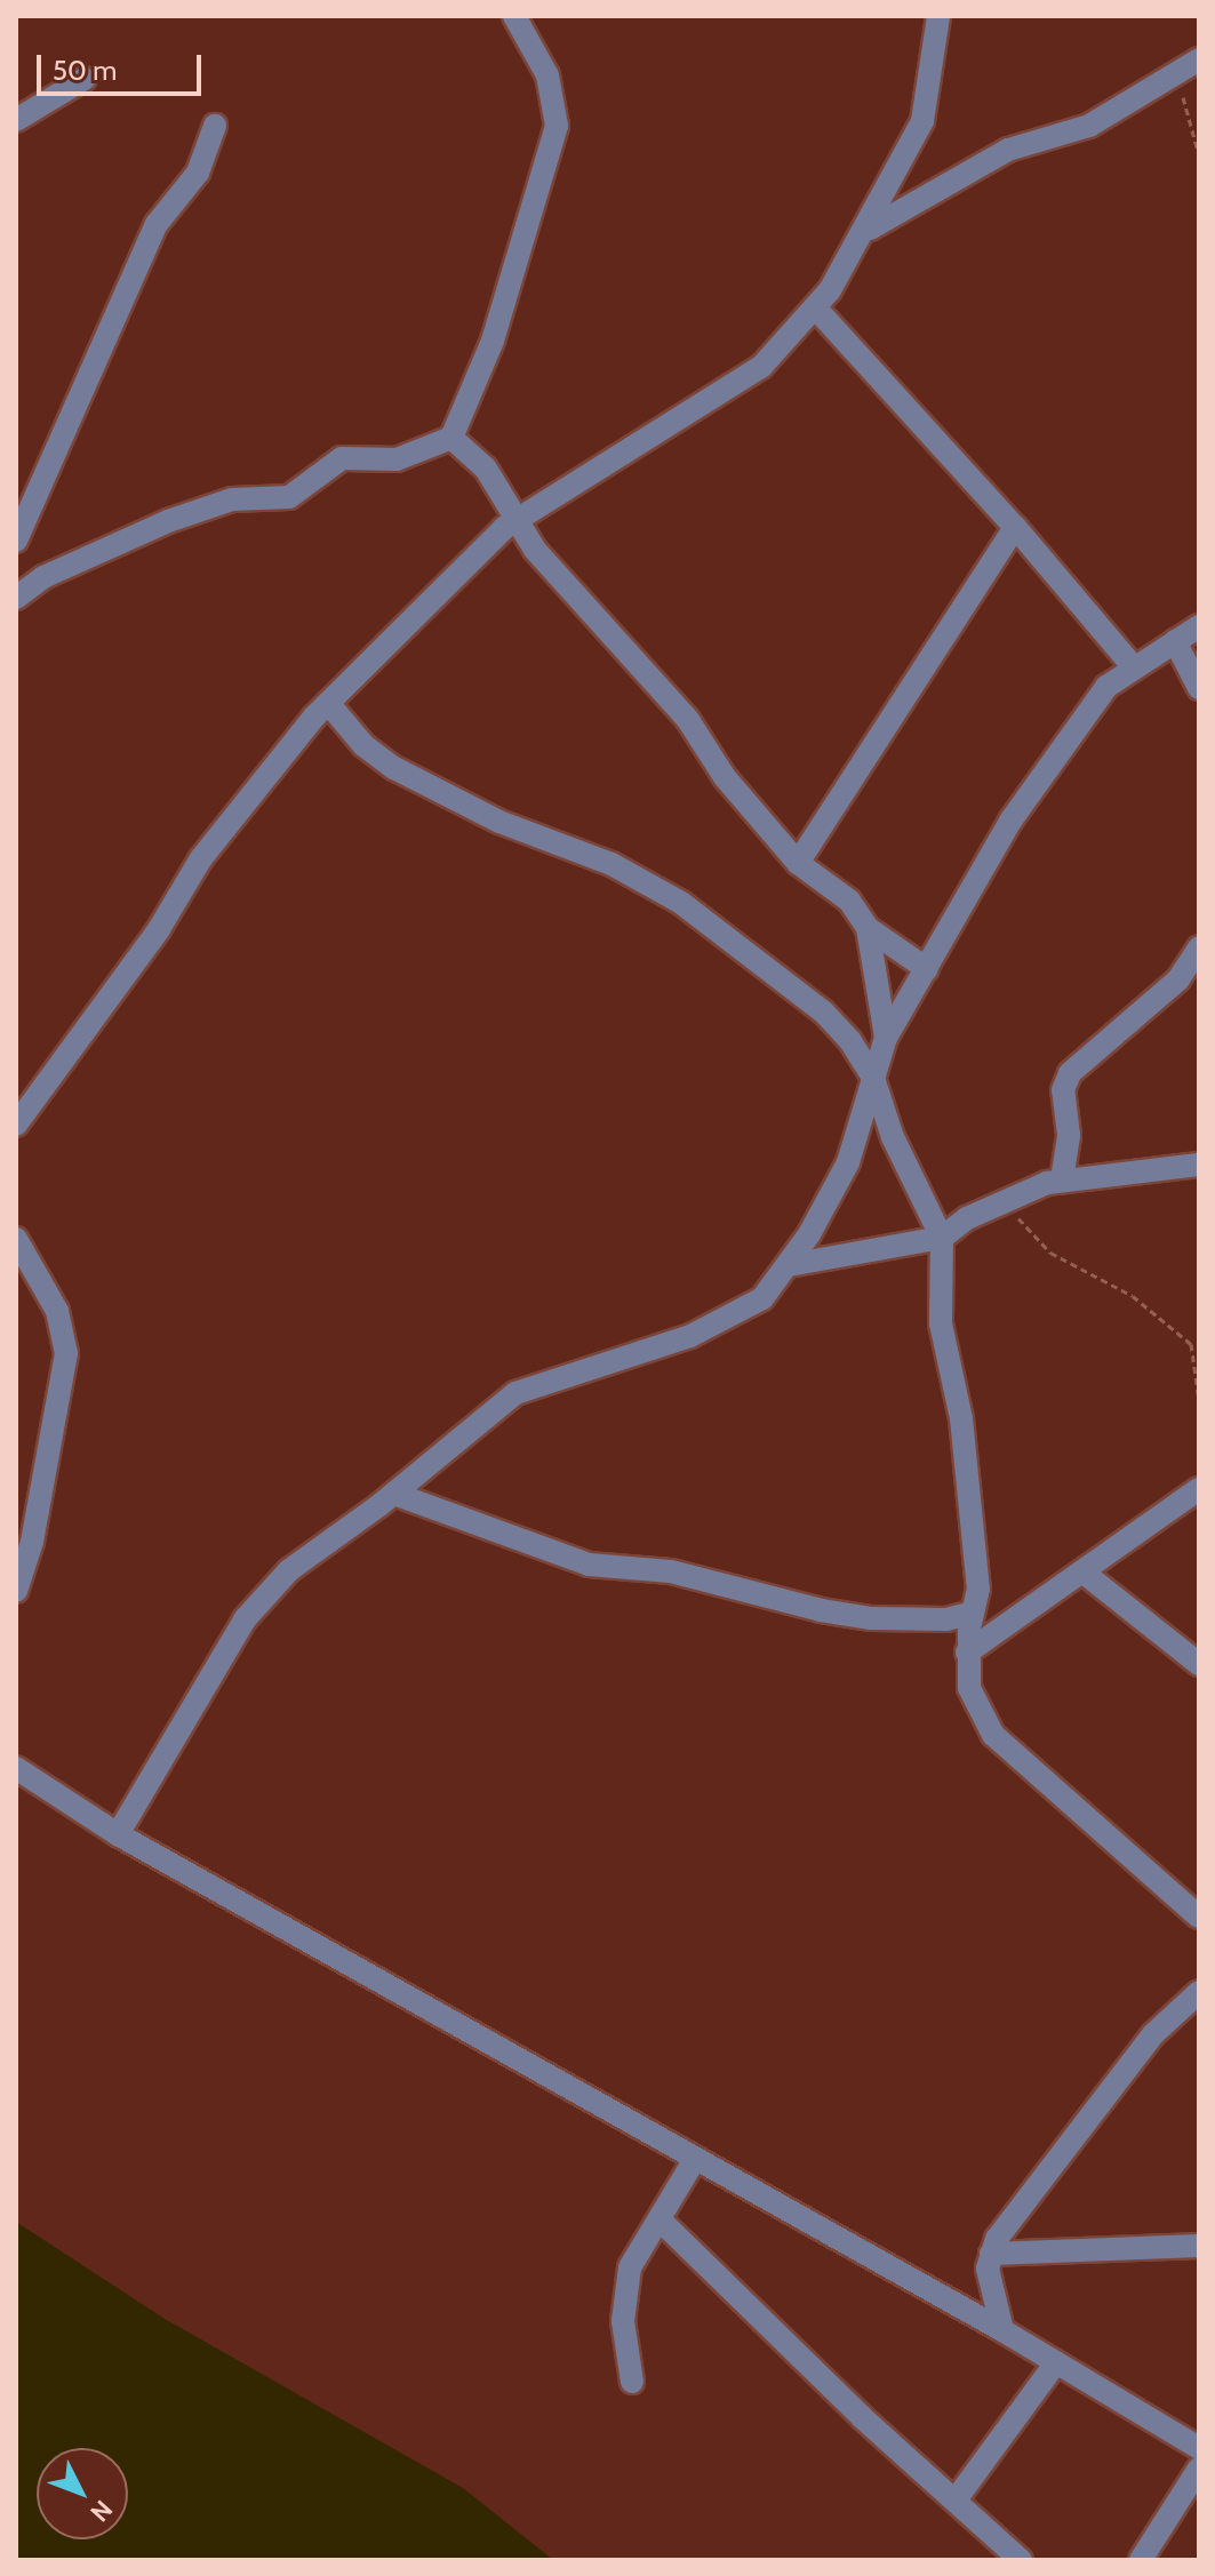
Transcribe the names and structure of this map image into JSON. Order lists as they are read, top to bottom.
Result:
{
  "scale_bar": "50 m",
  "north": "bottom right"
}
